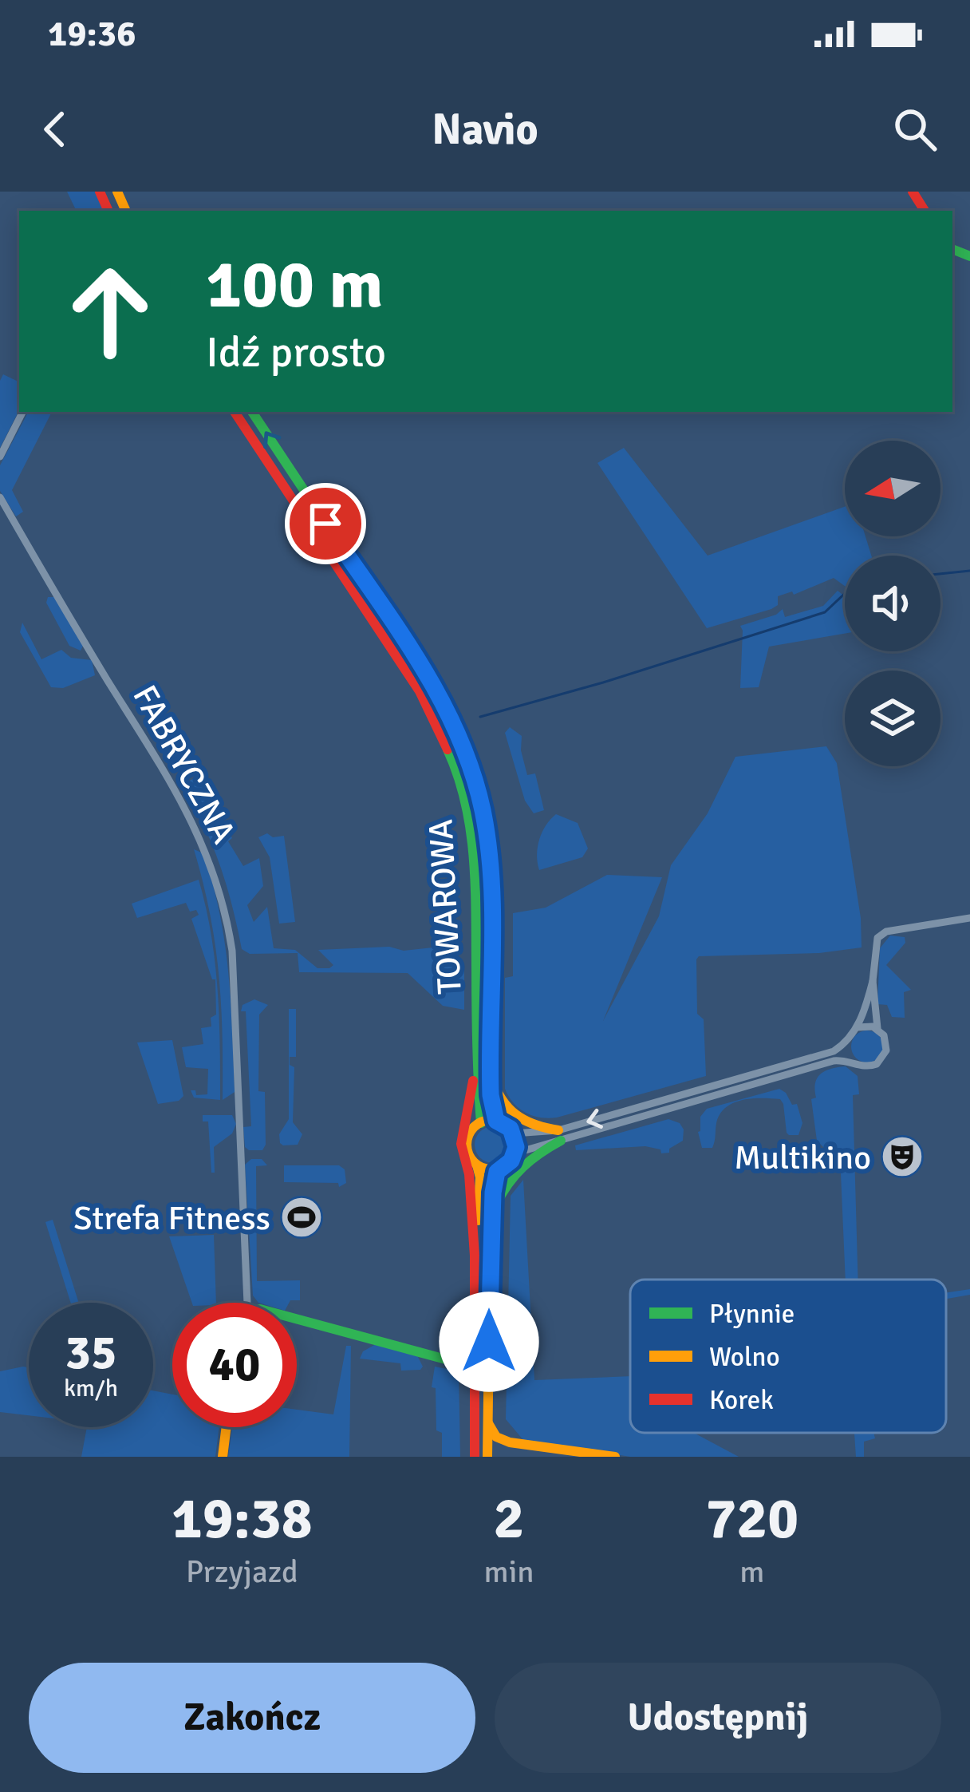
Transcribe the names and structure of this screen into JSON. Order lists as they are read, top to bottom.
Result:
{
  "streets": {
    "street": ["FABRYCZNA", "TOWAROWA"]
  },
  "places": {
    "theatre": ["Multikino"],
    "sports": ["Strefa Fitness"]
  },
  "legend": ["Płynnie", "Wolno", "Korek"],
  "north": "left",
  "page": {
    "status": "19:36",
    "header": "Navio",
    "turn": ["100 m", "Idź prosto"],
    "speed": "35 km/h",
    "limit": "40",
    "eta": [
      "19:38",
      "Przyjazd",
      "2",
      "min",
      "720",
      "m"
    ],
    "buttons": ["Zakończ", "Udostępnij"]
  }
}
